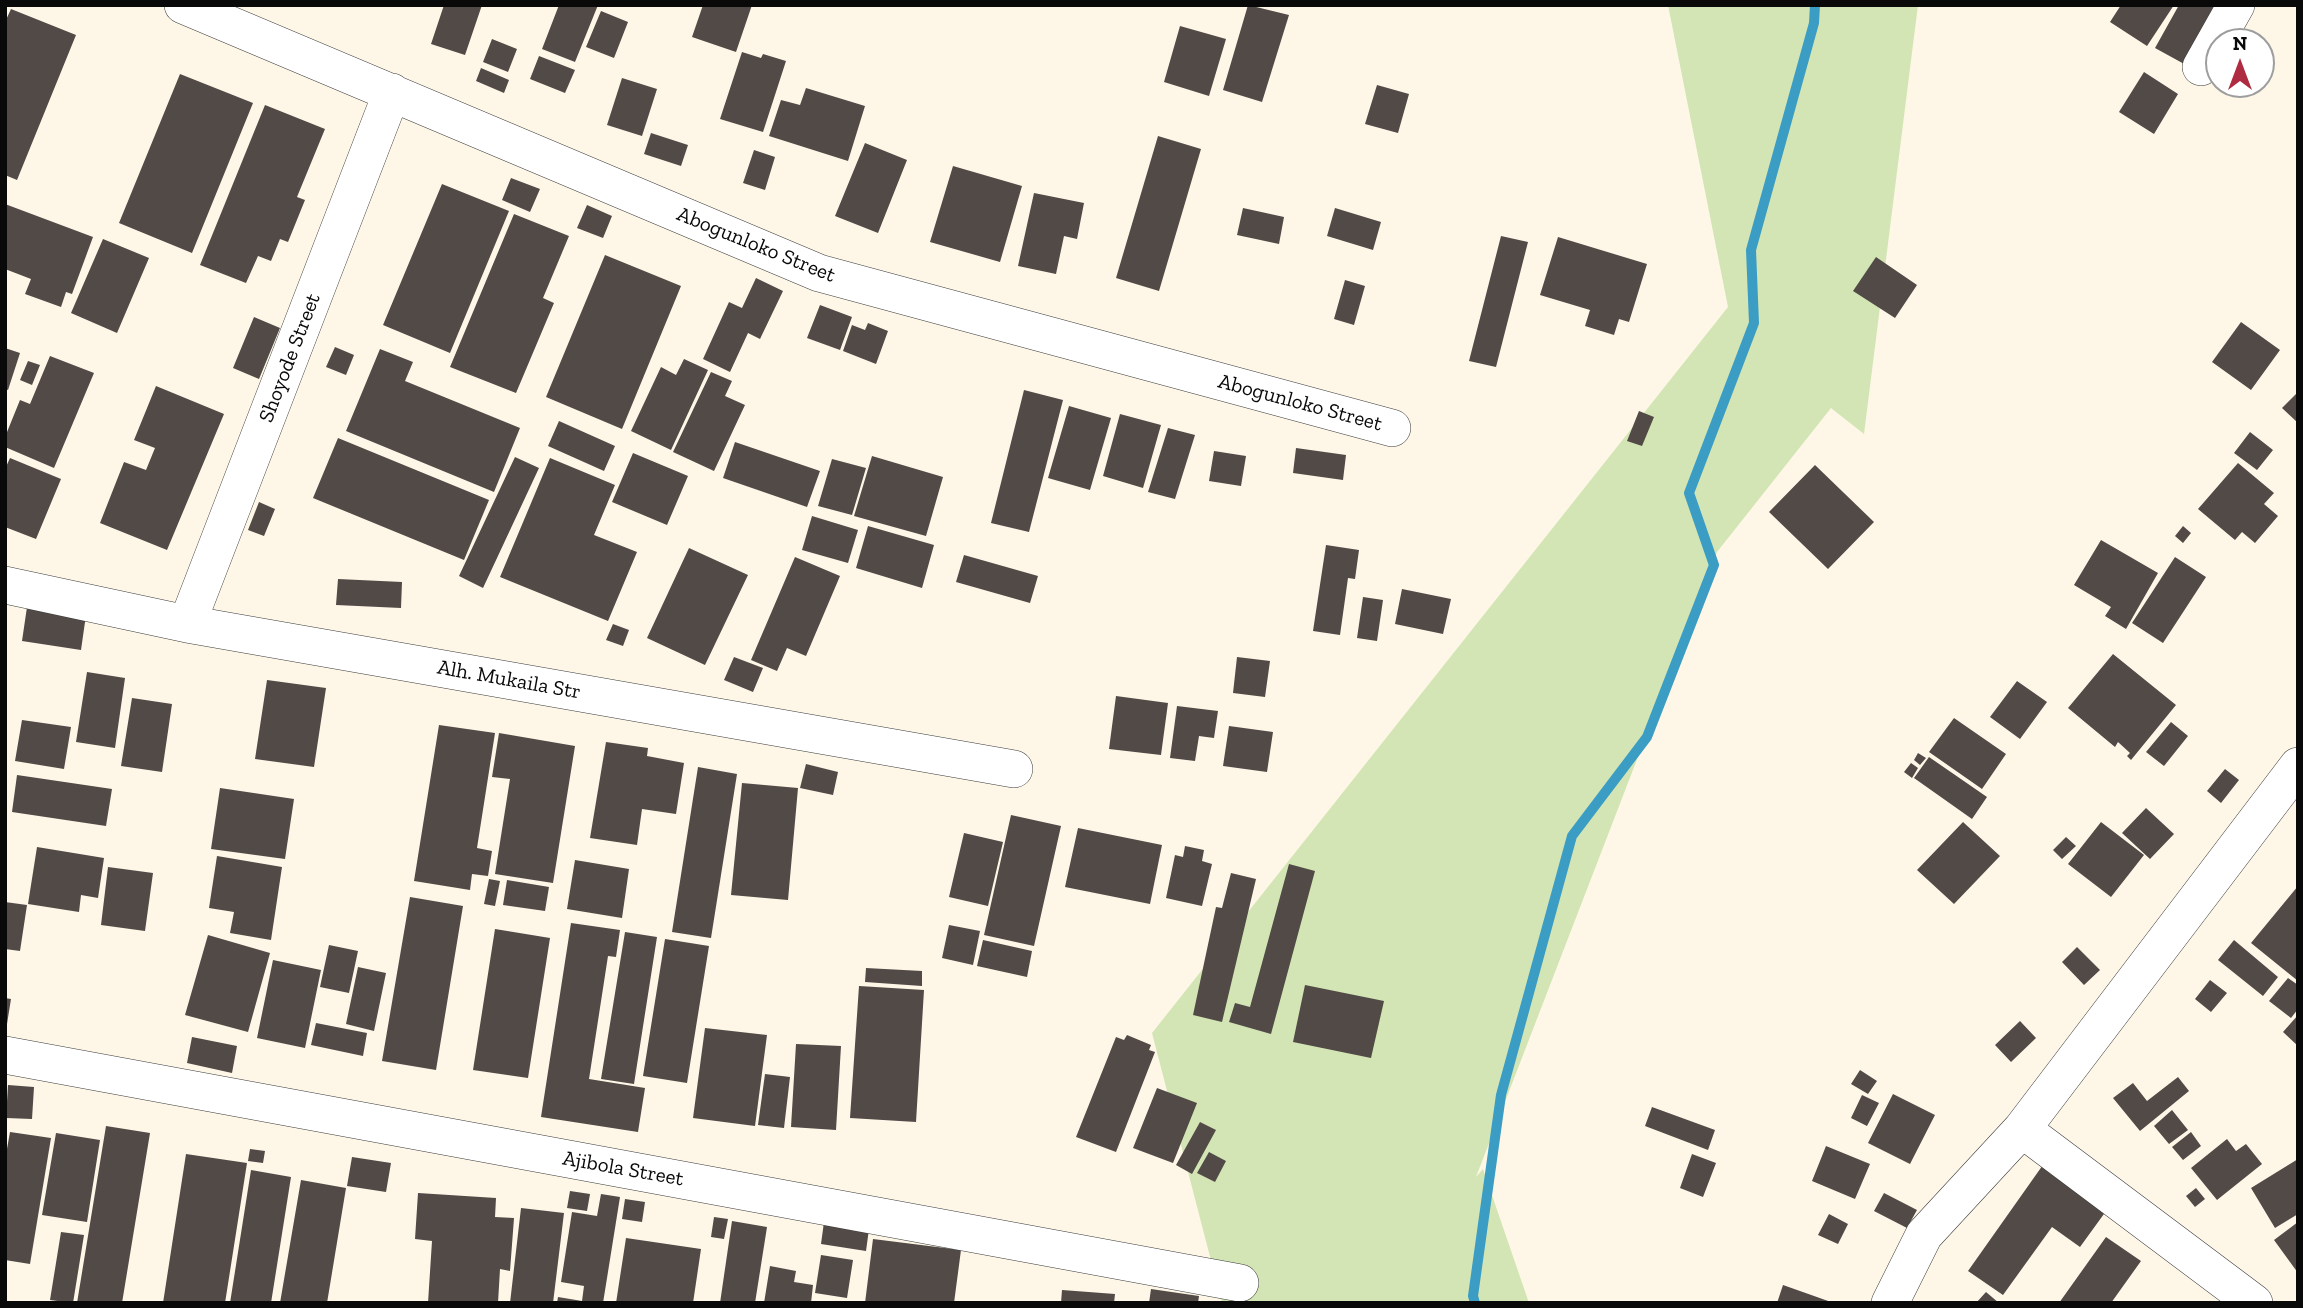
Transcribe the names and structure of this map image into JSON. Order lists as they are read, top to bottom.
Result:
{
  "streets": {
    "street": [
      "Abogunloko Street",
      "Shoyode Street",
      "Alh. Mukaila Str",
      "Ajibola Street"
    ]
  },
  "crossings": [
    ["Abogunloko Street", "Shoyode Street"],
    ["Shoyode Street", "Alh. Mukaila Str"]
  ],
  "north": "top"
}
